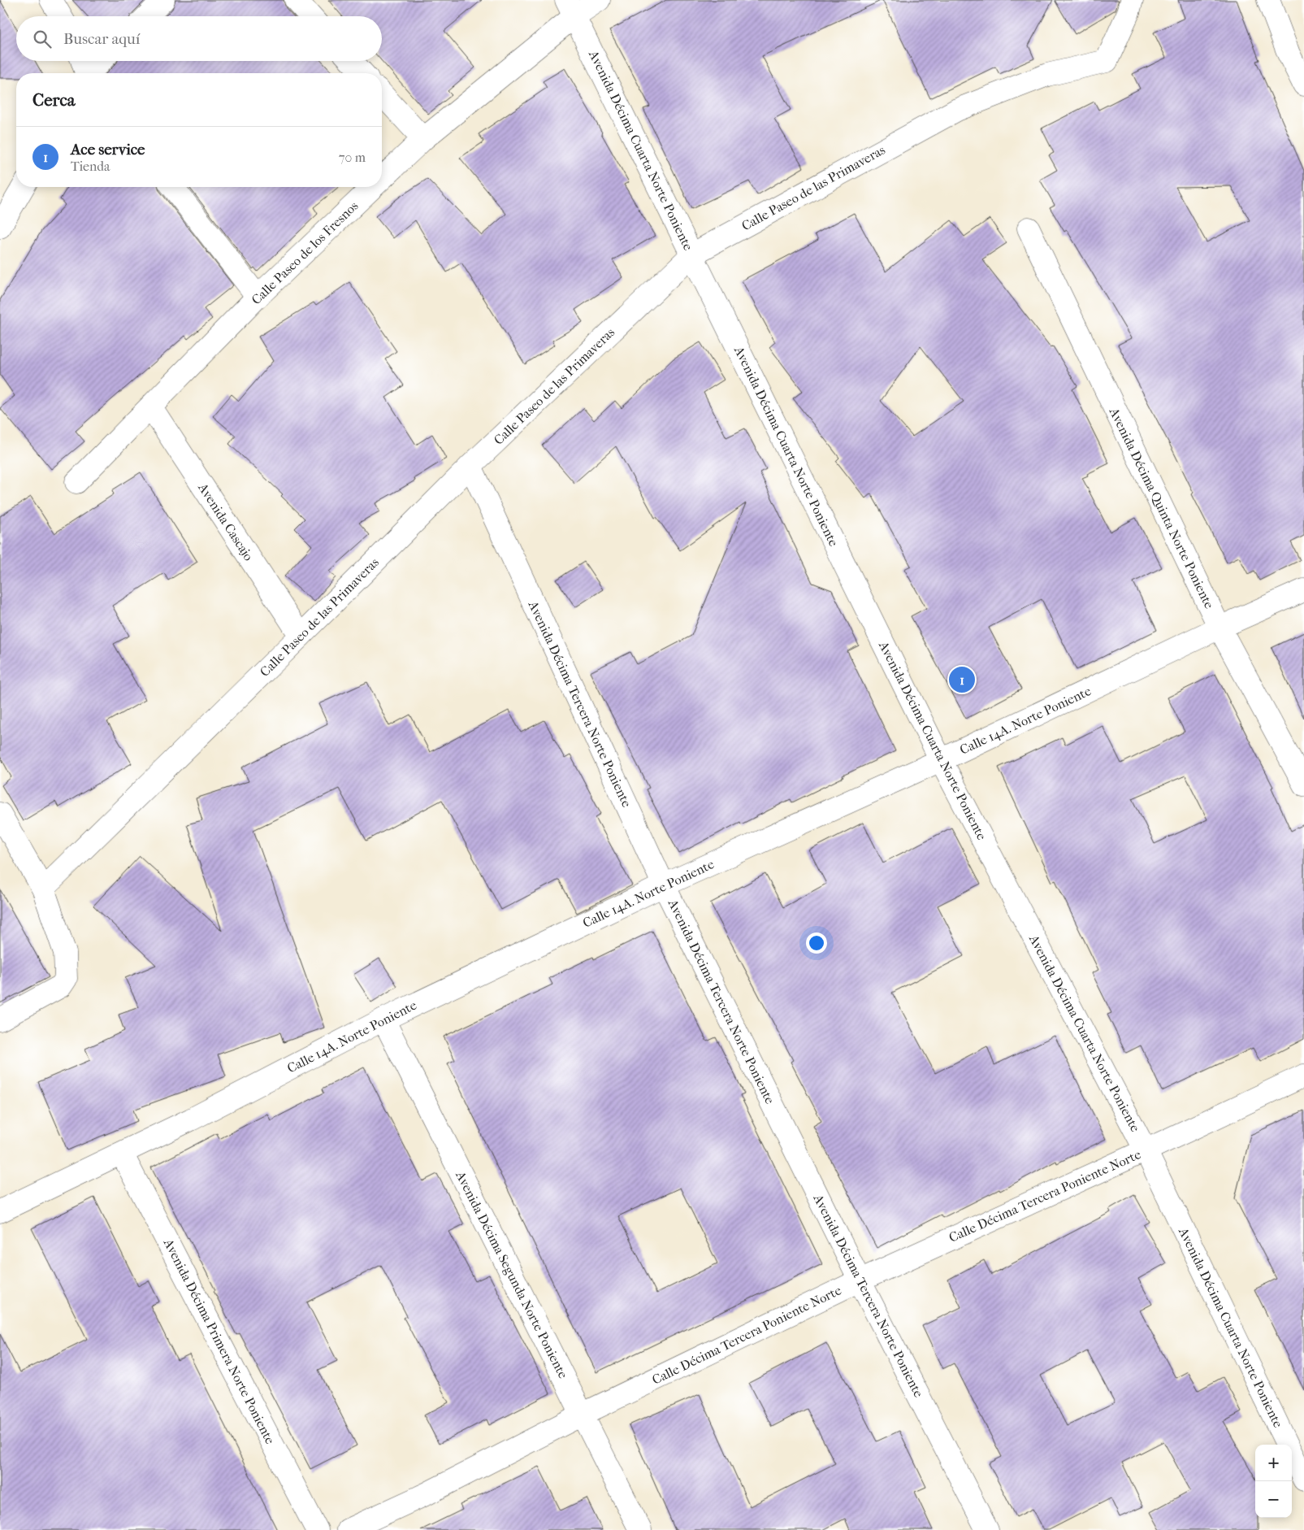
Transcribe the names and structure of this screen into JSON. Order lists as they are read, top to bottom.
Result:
{
  "streets": {
    "street": [
      "Avenida Décima Cuarta Norte Poniente",
      "Calle Paseo de las Primaveras",
      "Calle Paseo de los Fresnos",
      "Avenida Décima Quinta Norte Poniente",
      "Avenida Cascajo",
      "Avenida Décima Tercera Norte Poniente",
      "Calle 14A. Norte Poniente",
      "Calle Décima Tercera Poniente Norte",
      "Avenida Décima Segunda Norte Poniente",
      "Avenida Décima Primera Norte Poniente"
    ]
  },
  "crossings": [
    ["Avenida Décima Cuarta Norte Poniente", "Calle Paseo de las Primaveras"],
    ["Avenida Décima Cuarta Norte Poniente", "Calle Paseo de los Fresnos"],
    ["Avenida Décima Cuarta Norte Poniente", "Calle 14A. Norte Poniente"],
    ["Avenida Décima Cuarta Norte Poniente", "Calle Décima Tercera Poniente Norte"],
    ["Calle Paseo de las Primaveras", "Avenida Cascajo"],
    ["Calle Paseo de las Primaveras", "Avenida Décima Tercera Norte Poniente"],
    ["Calle Paseo de los Fresnos", "Avenida Cascajo"],
    ["Avenida Décima Quinta Norte Poniente", "Calle 14A. Norte Poniente"],
    ["Avenida Décima Tercera Norte Poniente", "Calle 14A. Norte Poniente"],
    ["Avenida Décima Tercera Norte Poniente", "Calle Décima Tercera Poniente Norte"],
    ["Calle 14A. Norte Poniente", "Avenida Décima Segunda Norte Poniente"],
    ["Calle 14A. Norte Poniente", "Avenida Décima Primera Norte Poniente"],
    ["Calle Décima Tercera Poniente Norte", "Avenida Décima Segunda Norte Poniente"]
  ],
  "page": {
    "search": "Buscar aquí",
    "heading": "Cerca",
    "list": [
      {
        "mark": "1",
        "name": "Ace service",
        "note": "Tienda",
        "value": "70 m"
      }
    ],
    "pins": "1",
    "map_buttons": ["+", "−"]
  }
}
